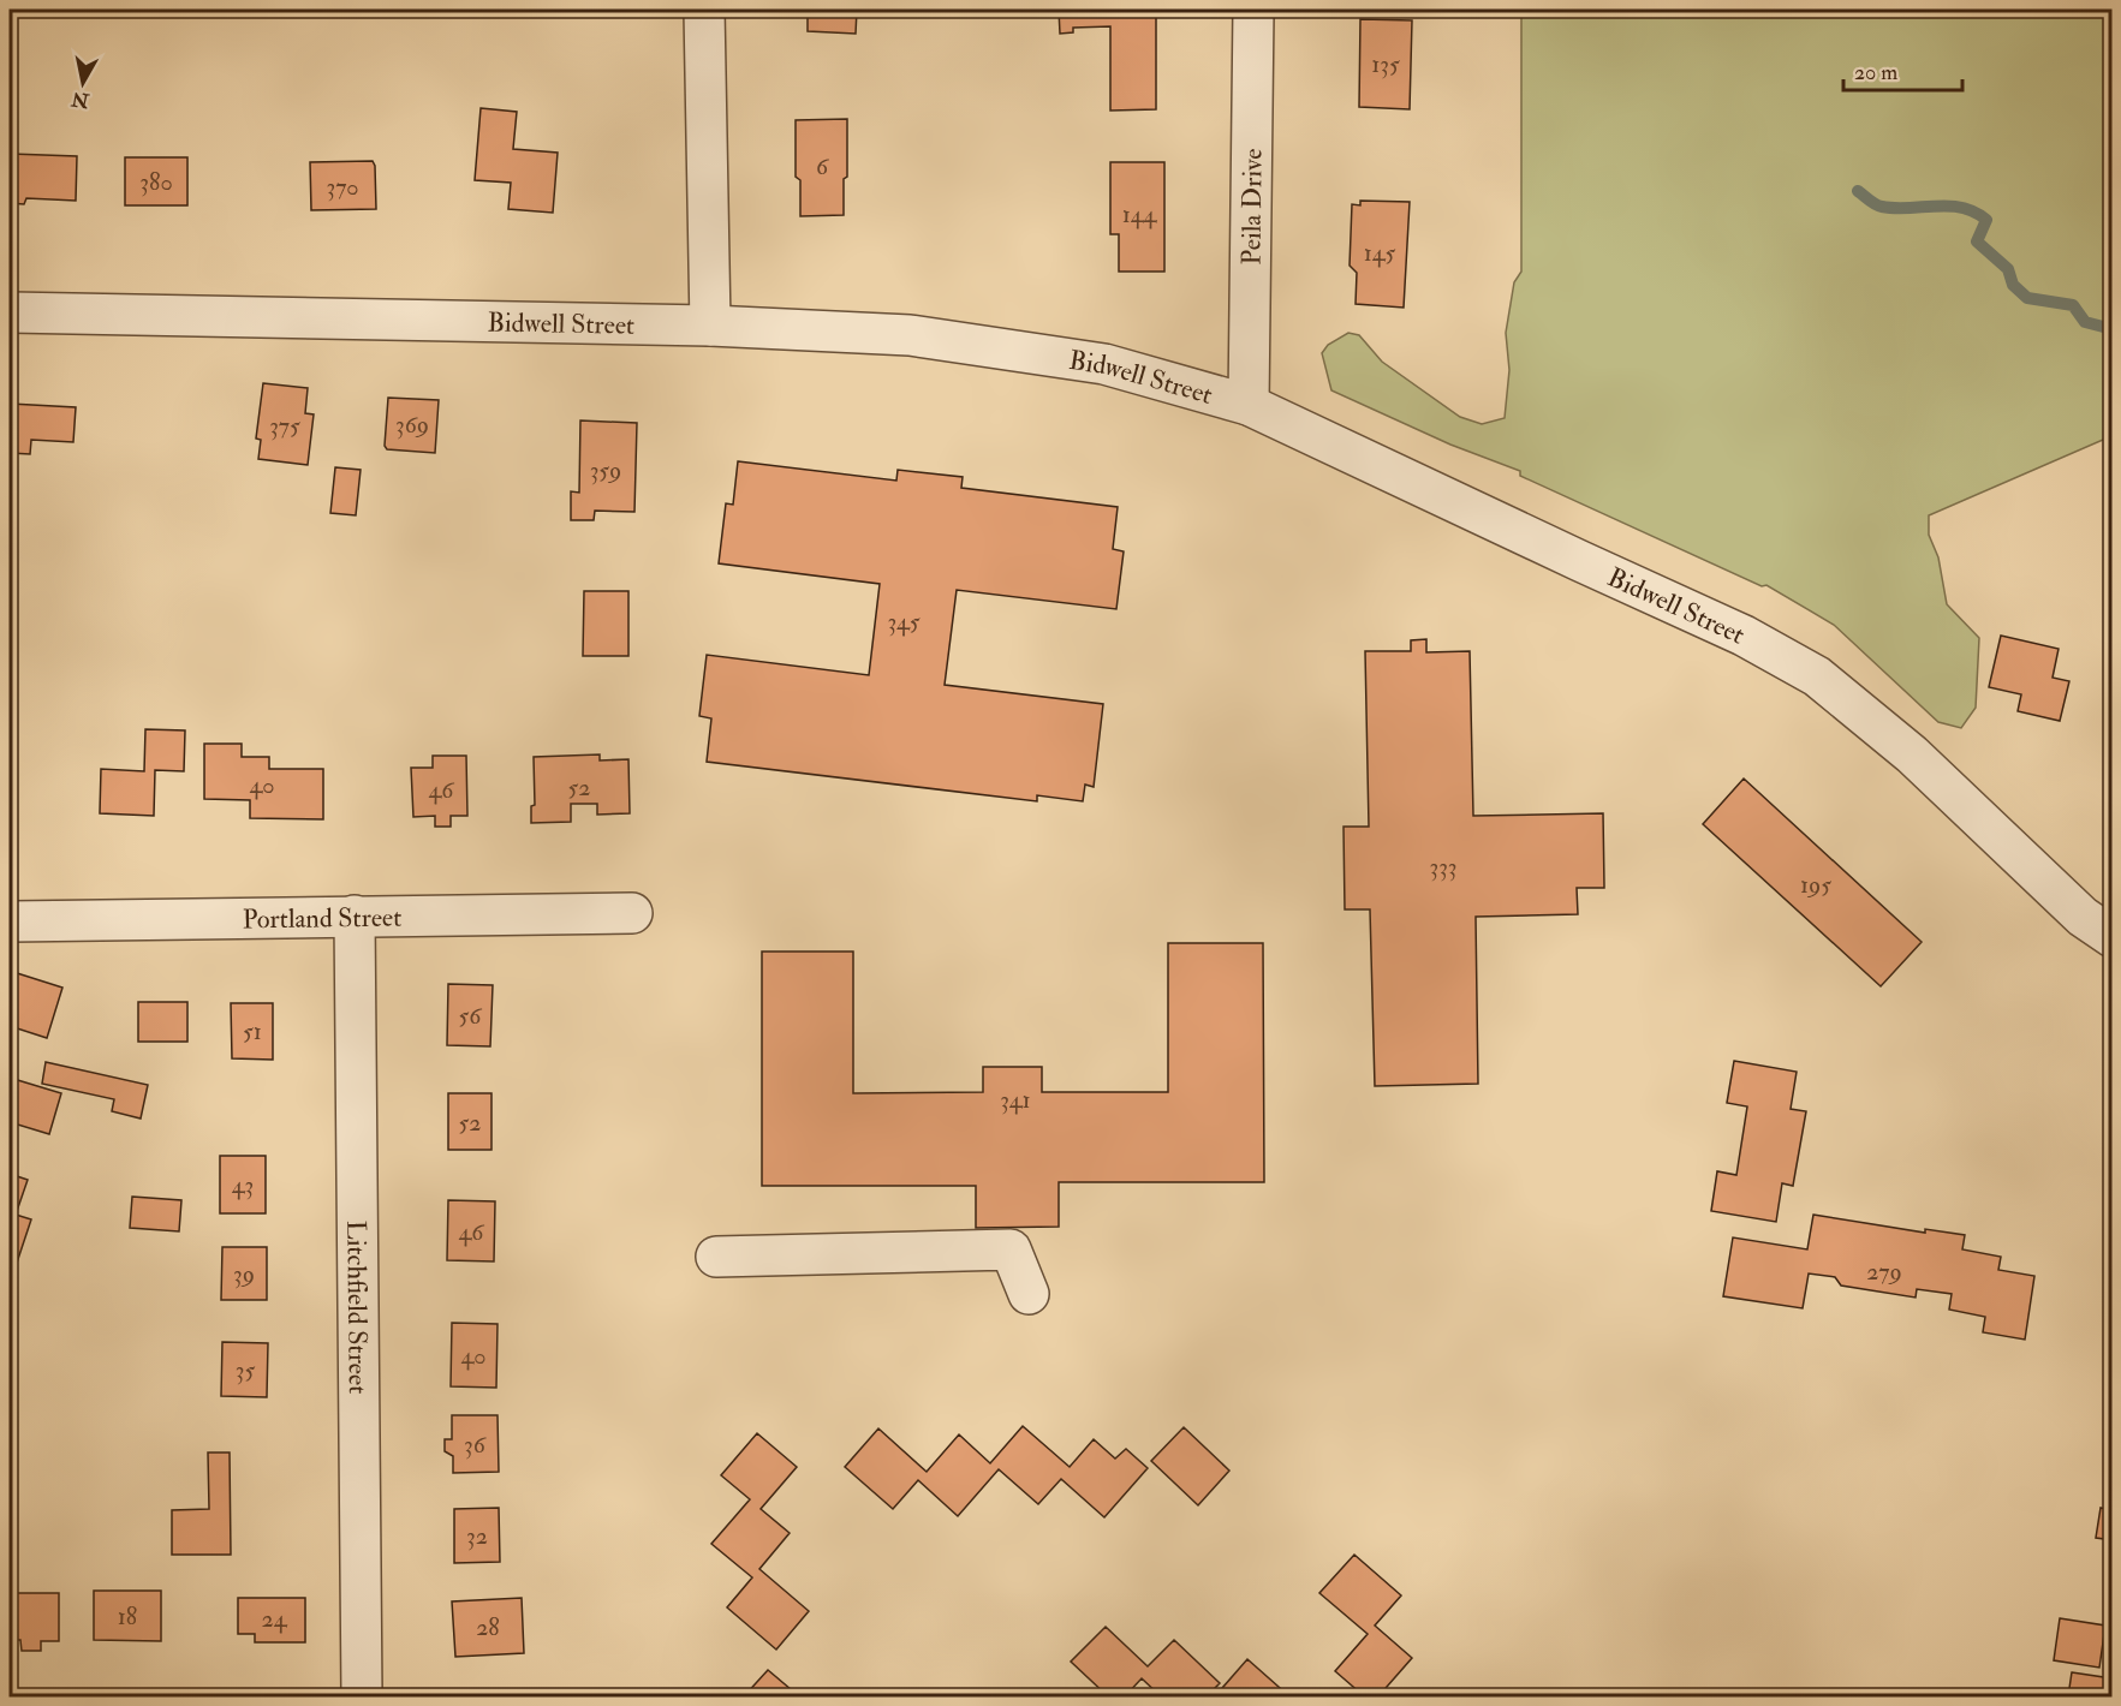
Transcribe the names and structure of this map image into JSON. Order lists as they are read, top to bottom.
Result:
{
  "streets": {
    "street": [
      "Peila Drive",
      "Bidwell Street",
      "Portland Street",
      "Litchfield Street"
    ]
  },
  "crossings": [
    ["Peila Drive", "Bidwell Street"],
    ["Portland Street", "Litchfield Street"]
  ],
  "house_numbers": [
    "135",
    "6",
    "380",
    "370",
    "144",
    "145",
    "369",
    "375",
    "359",
    "345",
    "40",
    "52",
    "46",
    "333",
    "195",
    "56",
    "51",
    "341",
    "52",
    "43",
    "46",
    "279",
    "39",
    "40",
    "35",
    "36",
    "32",
    "18",
    "24",
    "28"
  ],
  "scale_bar": "20 m",
  "north": "bottom"
}
